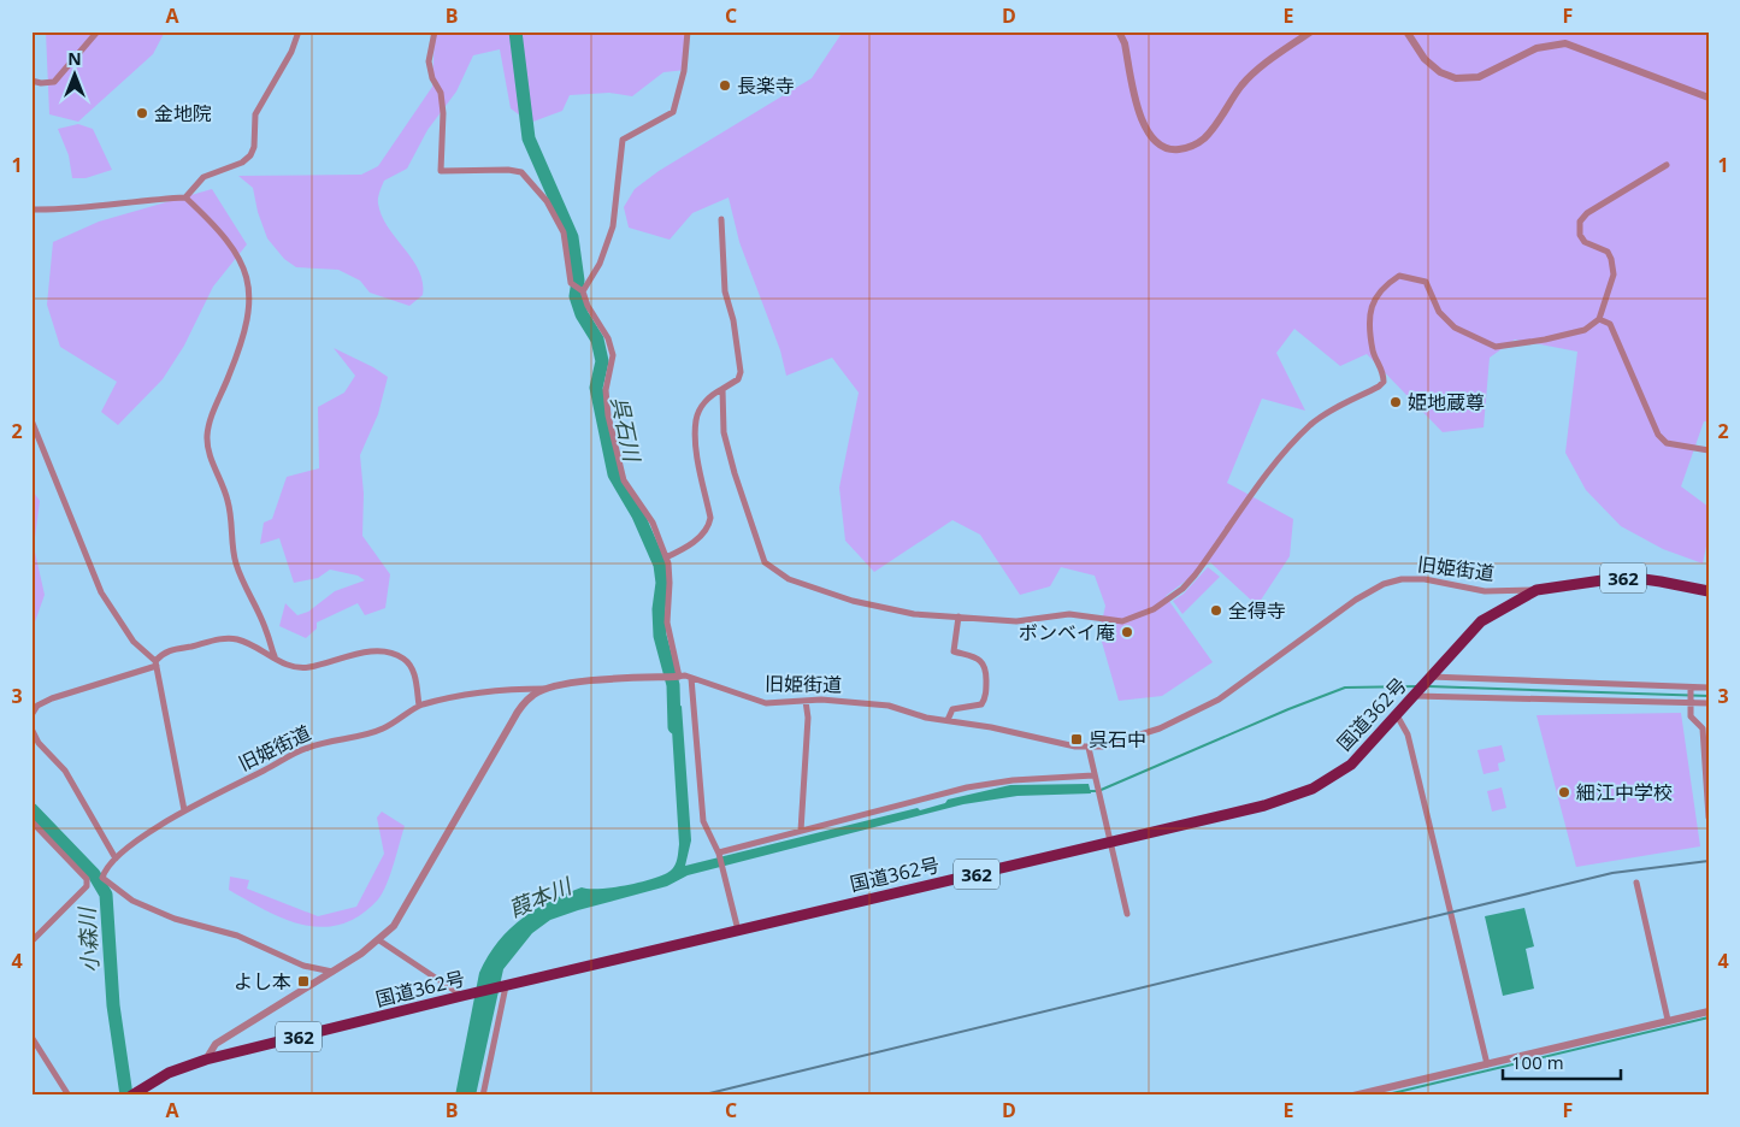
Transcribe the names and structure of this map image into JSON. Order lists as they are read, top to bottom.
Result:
{
  "streets": {
    "highway": ["362", "国道362号"],
    "street": ["旧姫街道"]
  },
  "crossings": [
    ["旧姫街道", "国道362号"]
  ],
  "water": ["呉石川", "葭本川", "小森川"],
  "places": {
    "other": [
      "長楽寺",
      "金地院",
      "姫地蔵尊",
      "全得寺",
      "ボンベイ庵",
      "細江中学校"
    ],
    "transit": ["呉石中", "よし本"]
  },
  "scale_bar": "100 m",
  "north": "top",
  "grid": {
    "columns": [
      "A",
      "B",
      "C",
      "D",
      "E",
      "F"
    ],
    "rows": [
      "1",
      "2",
      "3",
      "4"
    ]
  }
}
